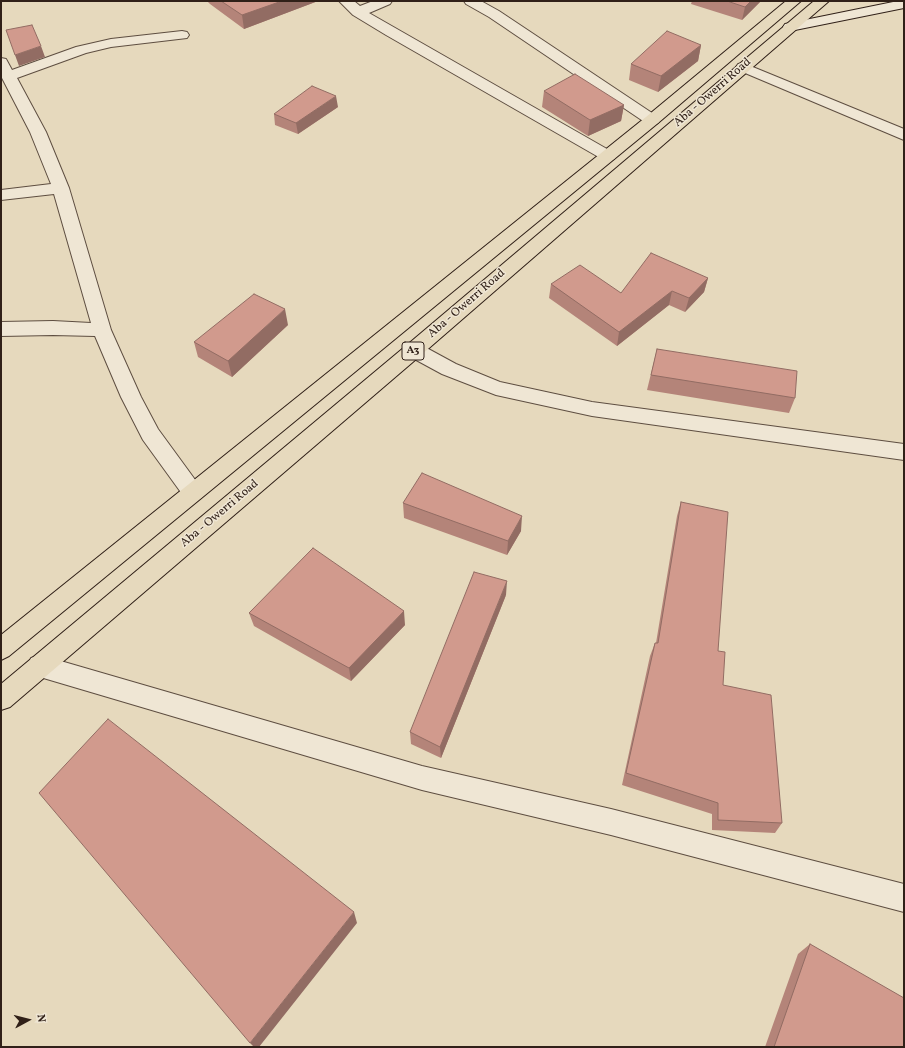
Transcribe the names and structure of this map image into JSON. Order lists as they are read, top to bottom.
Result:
{
  "streets": {
    "main road": ["Aba - Owerri Road", "A3"]
  },
  "north": "right"
}
